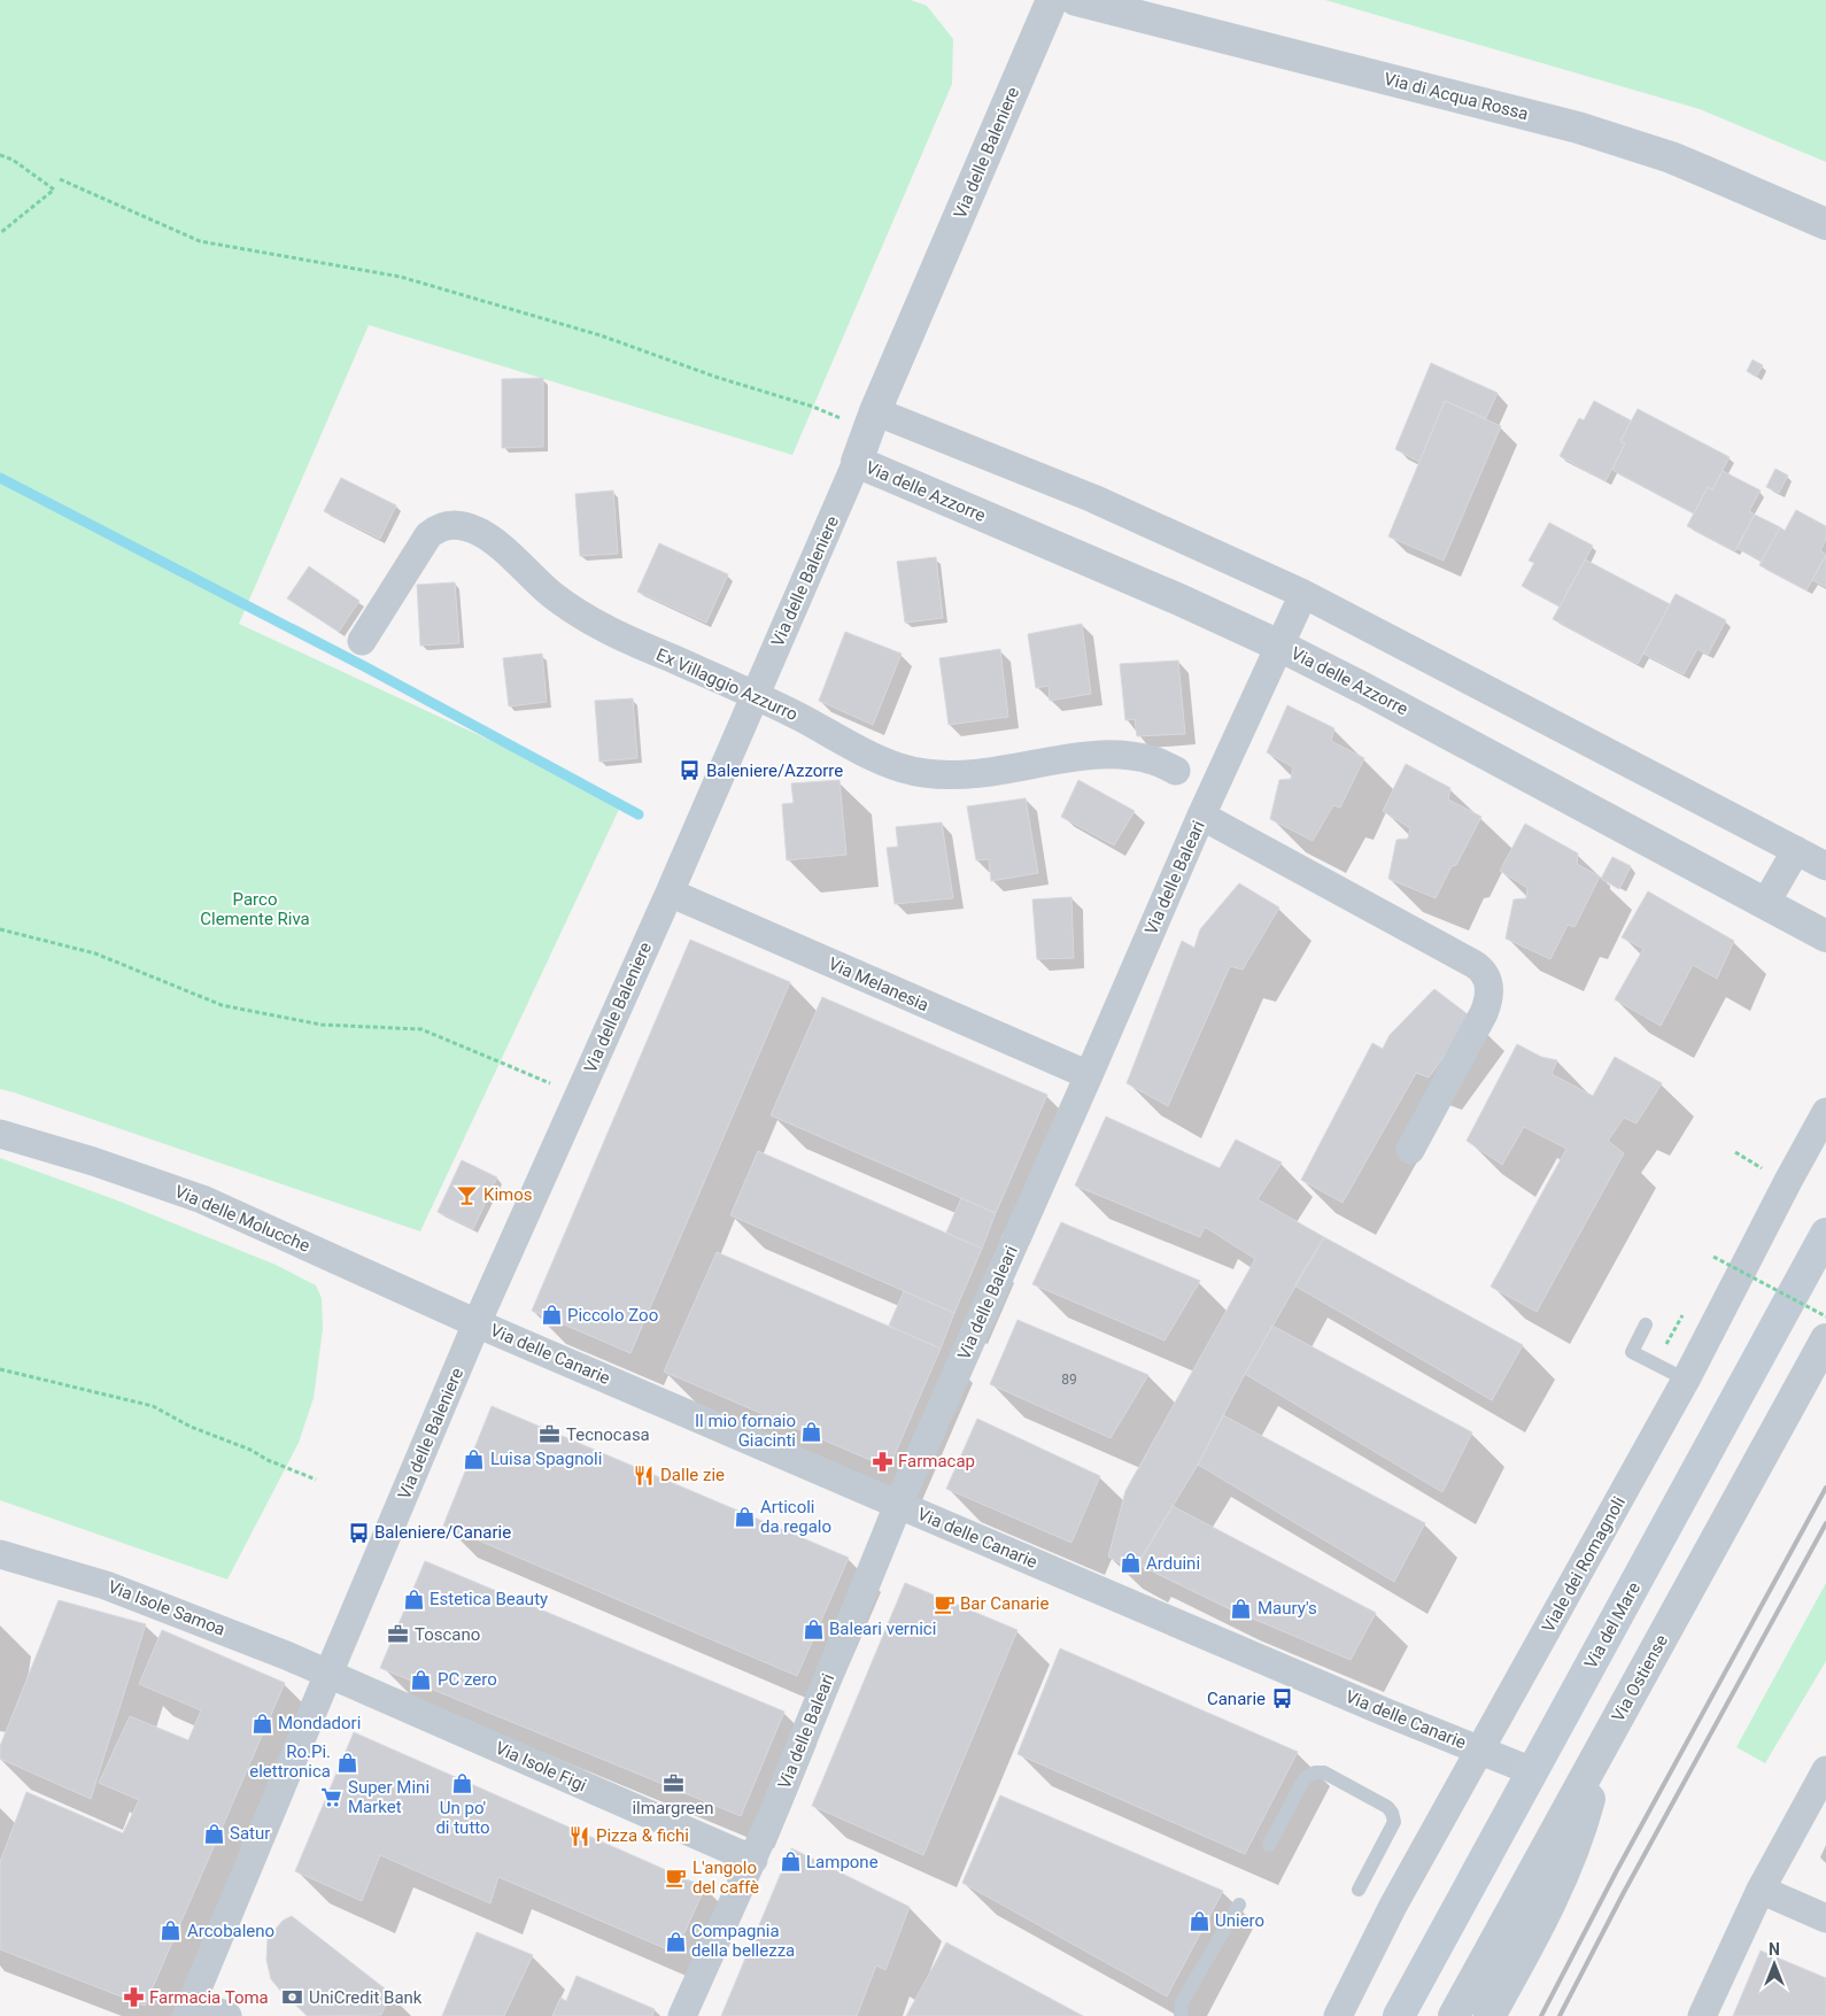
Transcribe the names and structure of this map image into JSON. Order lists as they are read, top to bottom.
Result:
{
  "streets": {
    "main road": ["Via del Mare"],
    "street": [
      "Via di Acqua Rossa",
      "Via delle Baleniere",
      "Via delle Azzorre",
      "Ex Villaggio Azzurro",
      "Via delle Baleari",
      "Via Melanesia",
      "Via delle Molucche",
      "Via delle Canarie",
      "Viale dei Romagnoli",
      "Via Isole Samoa",
      "Via Ostiense",
      "Via Isole Figi"
    ]
  },
  "crossings": [
    ["Via delle Baleniere", "Via delle Azzorre"],
    ["Via delle Baleniere", "Ex Villaggio Azzurro"],
    ["Via delle Baleniere", "Via Melanesia"],
    ["Via delle Baleniere", "Via delle Molucche"],
    ["Via delle Baleniere", "Via delle Canarie"],
    ["Via delle Baleniere", "Via Isole Samoa"],
    ["Via delle Baleniere", "Via Isole Figi"],
    ["Via delle Azzorre", "Via delle Baleari"],
    ["Via delle Baleari", "Via Melanesia"],
    ["Via delle Baleari", "Via delle Canarie"],
    ["Via delle Baleari", "Via Isole Figi"],
    ["Via delle Molucche", "Via delle Canarie"],
    ["Via delle Canarie", "Viale dei Romagnoli"],
    ["Via delle Canarie", "Via del Mare"],
    ["Via Isole Samoa", "Via Isole Figi"]
  ],
  "parks": ["Parco Clemente Riva"],
  "places": {
    "bus stop": ["Baleniere/Azzorre", "Baleniere/Canarie", "Canarie"],
    "bar": ["Kimos"],
    "shop": [
      "Piccolo Zoo",
      "Il mio fornaio Giacinti",
      "Luisa Spagnoli",
      "Articoli da regalo",
      "Arduini",
      "Estetica Beauty",
      "Maury's",
      "Baleari vernici",
      "PC zero",
      "Mondadori",
      "Ro.Pi. elettronica",
      "Un po' di tutto",
      "Satur",
      "Lampone",
      "Uniero",
      "Arcobaleno",
      "Compagnia della bellezza"
    ],
    "office": ["Tecnocasa", "Toscano", "ilmargreen"],
    "pharmacy": ["Farmacap", "Farmacia Toma"],
    "restaurant": ["Dalle zie", "Pizza & fichi"],
    "cafe": ["Bar Canarie", "L'angolo del caffè"],
    "supermarket": ["Super Mini Market"],
    "bank": ["UniCredit Bank"]
  },
  "house_numbers": ["89"],
  "north": "top"
}
